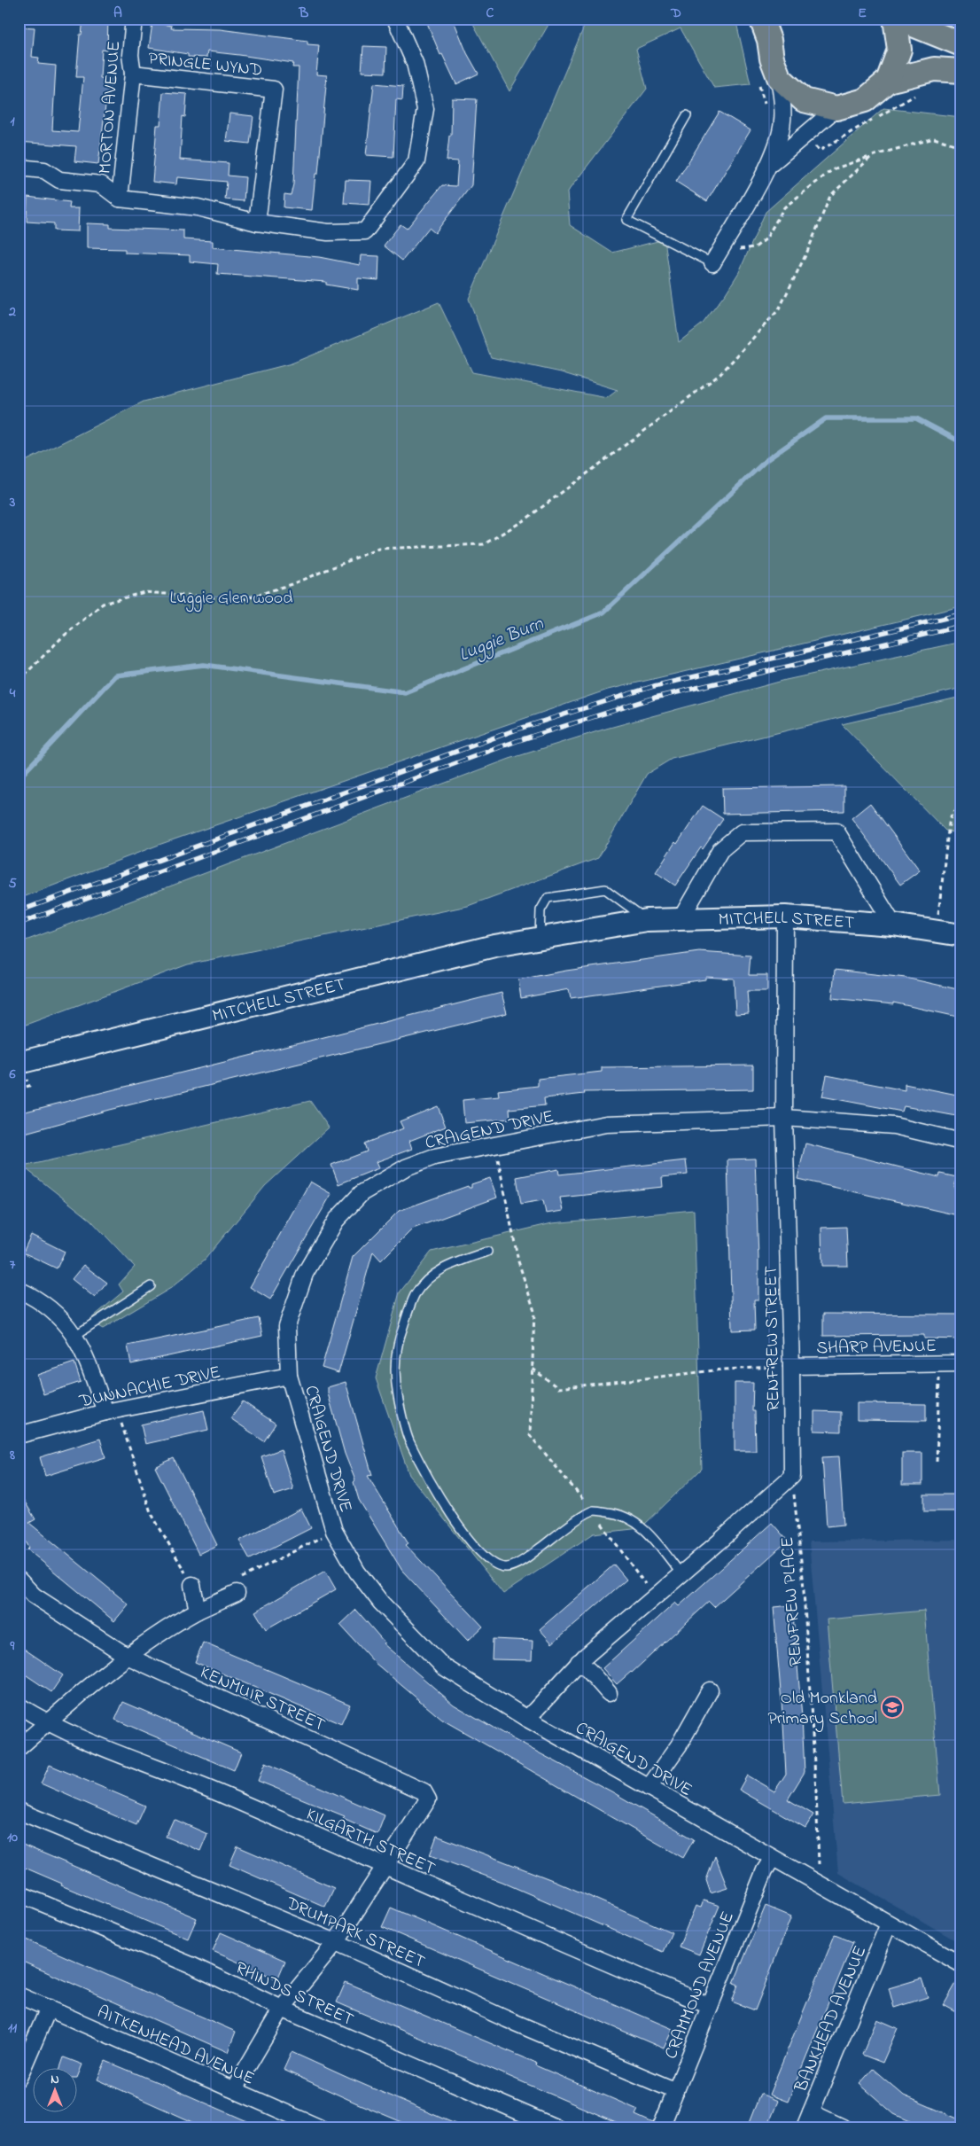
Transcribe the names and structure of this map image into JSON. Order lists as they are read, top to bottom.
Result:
{
  "streets": {
    "street": [
      "PRINGLE WYND",
      "MORTON AVENUE",
      "MITCHELL STREET",
      "CRAIGEND DRIVE",
      "RENFREW STREET",
      "SHARP AVENUE",
      "DUNNACHIE DRIVE",
      "KENMUIR STREET",
      "KILGARTH STREET",
      "DRUMPARK STREET",
      "CRAMMOND AVENUE",
      "RHINDS STREET",
      "BANKHEAD AVENUE",
      "AITKENHEAD AVENUE"
    ],
    "path": ["RENFREW PLACE"]
  },
  "crossings": [
    ["PRINGLE WYND", "MORTON AVENUE"],
    ["MITCHELL STREET", "RENFREW STREET"],
    ["CRAIGEND DRIVE", "RENFREW STREET"],
    ["CRAIGEND DRIVE", "DUNNACHIE DRIVE"],
    ["CRAIGEND DRIVE", "RENFREW PLACE"],
    ["CRAIGEND DRIVE", "CRAMMOND AVENUE"],
    ["CRAIGEND DRIVE", "BANKHEAD AVENUE"],
    ["RENFREW STREET", "SHARP AVENUE"],
    ["RENFREW STREET", "RENFREW PLACE"],
    ["KENMUIR STREET", "KILGARTH STREET"],
    ["KILGARTH STREET", "CRAMMOND AVENUE"],
    ["DRUMPARK STREET", "CRAMMOND AVENUE"]
  ],
  "water": ["Luggie Burn"],
  "parks": ["Luggie Glen wood"],
  "places": {
    "school or university": ["Old Monkland Primary School"]
  },
  "north": "top",
  "grid": {
    "columns": [
      "A",
      "B",
      "C",
      "D",
      "E"
    ],
    "rows": [
      "1",
      "2",
      "3",
      "4",
      "5",
      "6",
      "7",
      "8",
      "9",
      "10",
      "11"
    ]
  }
}
